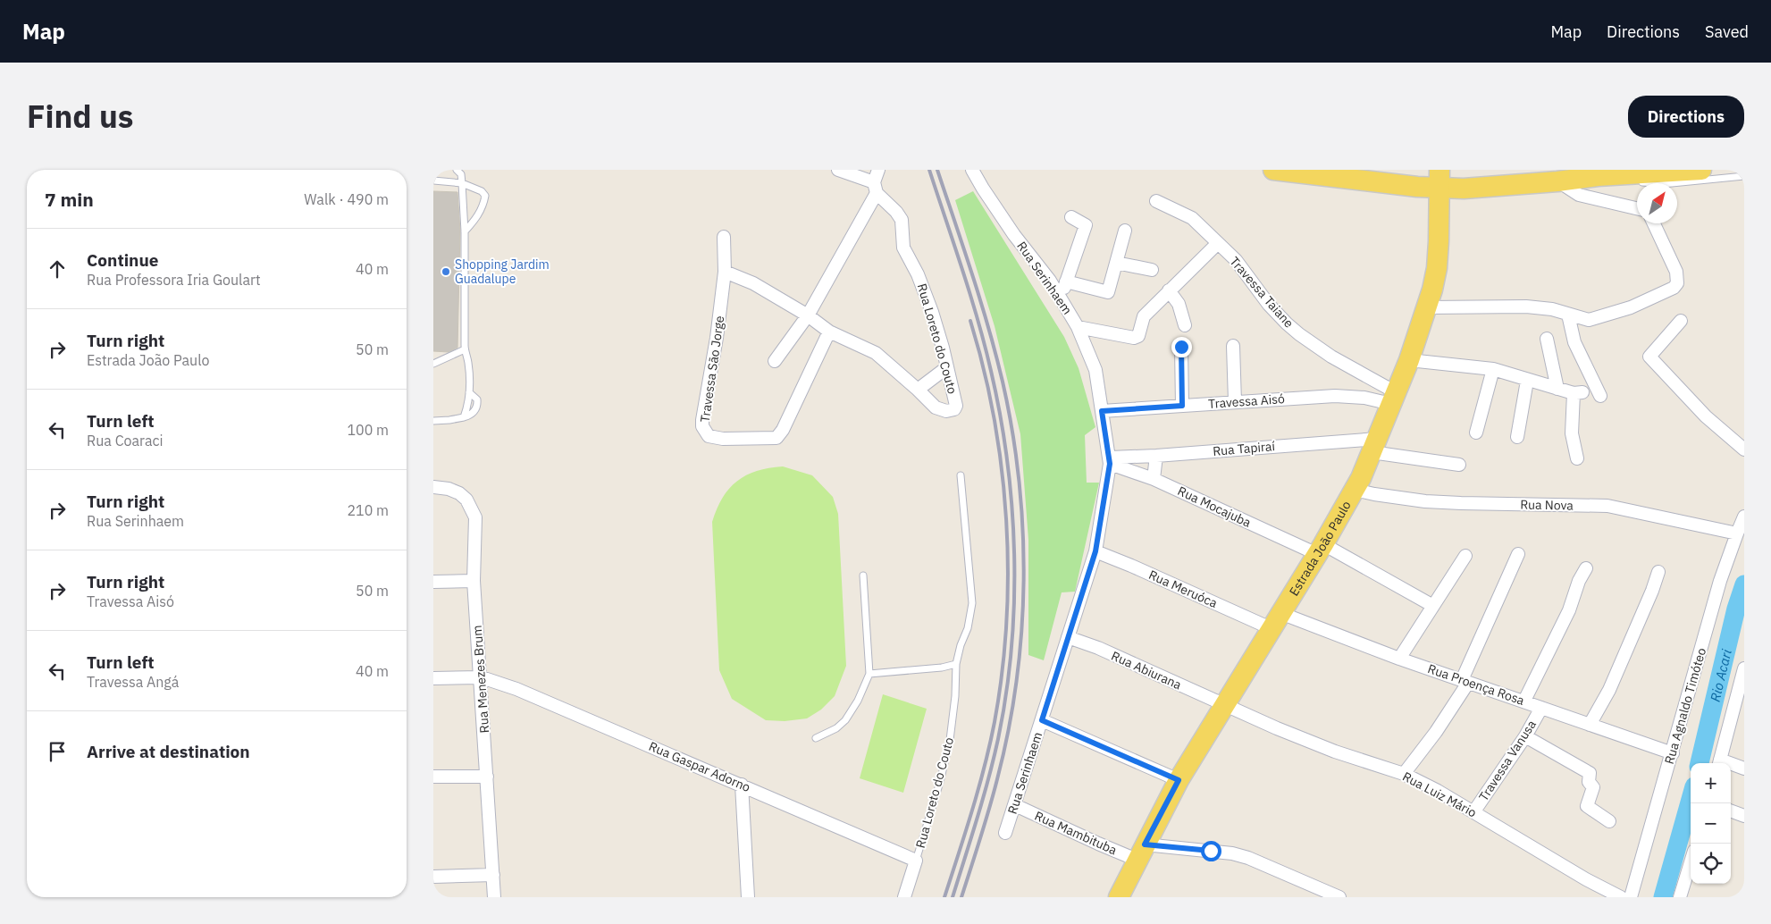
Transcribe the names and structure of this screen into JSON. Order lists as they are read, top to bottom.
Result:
{
  "streets": {
    "main road": ["Estrada João Paulo"],
    "street": [
      "Rua Serinhaem",
      "Travessa Taiane",
      "Rua Loreto do Couto",
      "Travessa Sāo Jorge",
      "Travessa Aisó",
      "Rua Tapiraí",
      "Rua Nova",
      "Rua Mocajuba",
      "Rua Meruóca",
      "Rua Abiurana",
      "Rua Menezes Brum",
      "Rua Proença Rosa",
      "Rua Agnaldo Timóteo",
      "Travessa Vanusa",
      "Rua Gaspar Adorno",
      "Rua Luiz Mário",
      "Rua Mambituba"
    ]
  },
  "crossings": [
    ["Rua Serinhaem", "Travessa Aisó"],
    ["Rua Serinhaem", "Rua Tapiraí"],
    ["Rua Serinhaem", "Rua Mocajuba"],
    ["Rua Serinhaem", "Rua Meruóca"],
    ["Rua Serinhaem", "Rua Abiurana"],
    ["Rua Serinhaem", "Rua Mambituba"],
    ["Travessa Taiane", "Travessa Aisó"],
    ["Travessa Taiane", "Estrada João Paulo"],
    ["Rua Loreto do Couto", "Rua Gaspar Adorno"],
    ["Travessa Aisó", "Estrada João Paulo"],
    ["Rua Tapiraí", "Rua Mocajuba"],
    ["Rua Tapiraí", "Estrada João Paulo"],
    ["Rua Nova", "Estrada João Paulo"],
    ["Rua Nova", "Rua Agnaldo Timóteo"],
    ["Rua Mocajuba", "Estrada João Paulo"],
    ["Estrada João Paulo", "Rua Meruóca"],
    ["Estrada João Paulo", "Rua Abiurana"],
    ["Estrada João Paulo", "Rua Proença Rosa"],
    ["Estrada João Paulo", "Rua Luiz Mário"],
    ["Estrada João Paulo", "Rua Mambituba"],
    ["Rua Meruóca", "Rua Proença Rosa"],
    ["Rua Abiurana", "Rua Luiz Mário"],
    ["Rua Menezes Brum", "Rua Gaspar Adorno"],
    ["Rua Proença Rosa", "Rua Agnaldo Timóteo"],
    ["Rua Proença Rosa", "Travessa Vanusa"],
    ["Travessa Vanusa", "Rua Luiz Mário"]
  ],
  "water": ["Rio Acari"],
  "places": ["Shopping Jardim Guadalupe"],
  "north": "top right",
  "page": {
    "header": "Map",
    "nav": ["Map", "Directions", "Saved"],
    "title": "Find us",
    "buttons": "Directions",
    "heading": ["7 min", "Walk · 490 m"],
    "list": [
      ["Continue", "Rua Professora Iria Goulart", "40 m"],
      ["Turn right", "Estrada João Paulo", "50 m"],
      ["Turn left", "Rua Coaraci", "100 m"],
      ["Turn right", "Rua Serinhaem", "210 m"],
      ["Turn right", "Travessa Aisó", "50 m"],
      ["Turn left", "Travessa Angá", "40 m"],
      "Arrive at destination"
    ],
    "map_buttons": ["+", "−"]
  }
}
